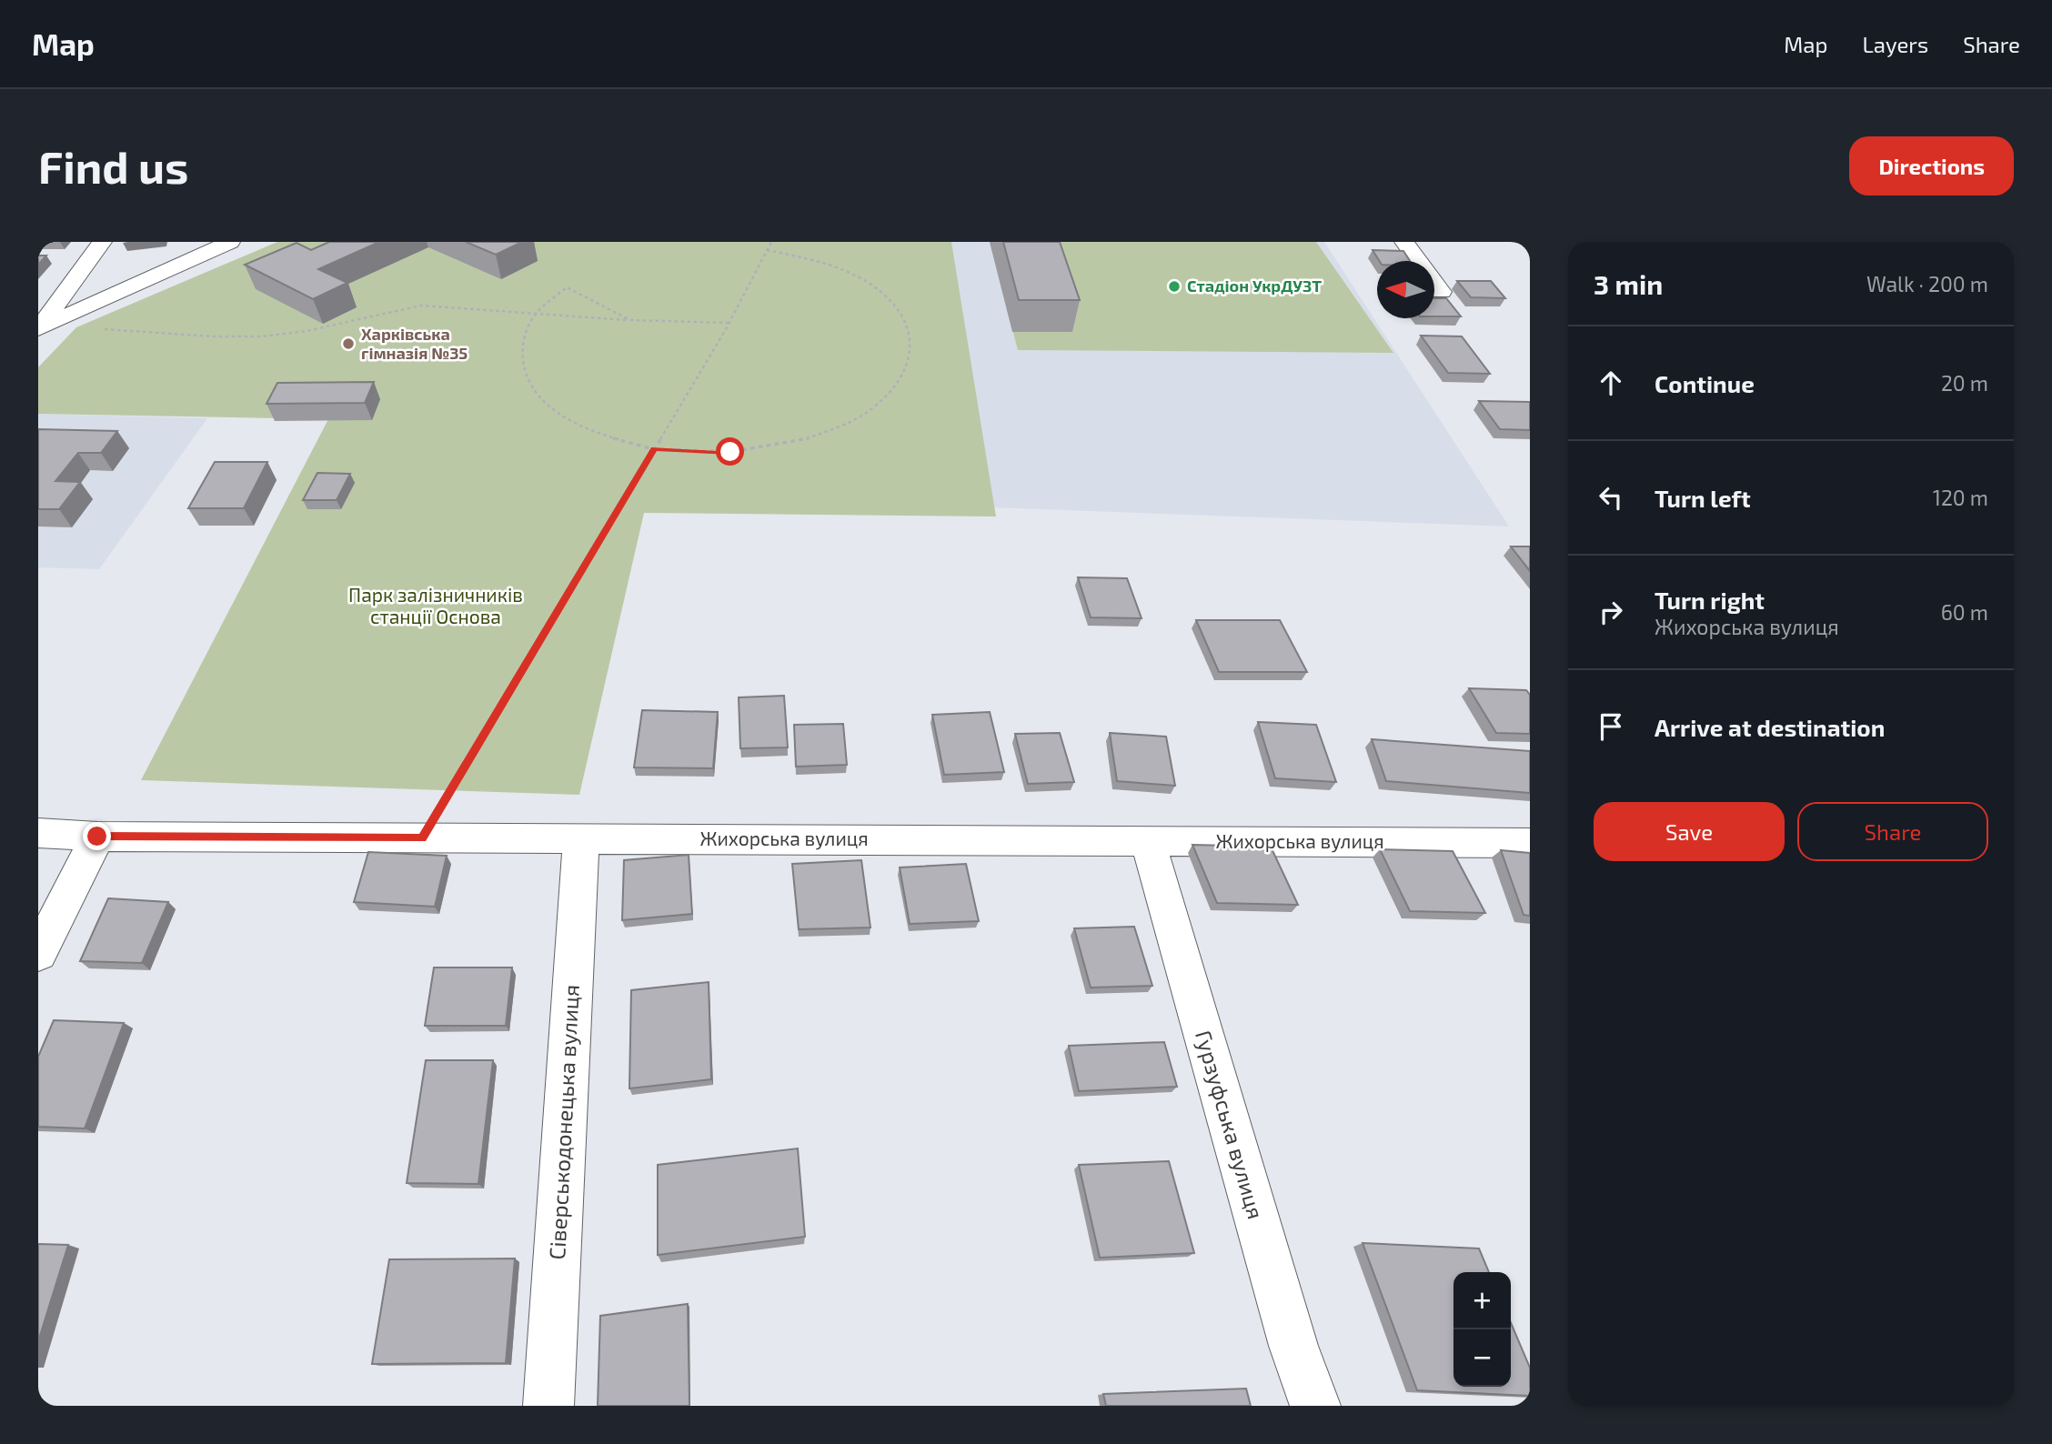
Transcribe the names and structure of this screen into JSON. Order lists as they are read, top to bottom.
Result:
{
  "streets": {
    "street": ["Жихорська вулиця", "Сіверськодонецька вулиця", "Гурзуфська вулиця"]
  },
  "crossings": [
    ["Жихорська вулиця", "Сіверськодонецька вулиця"],
    ["Жихорська вулиця", "Гурзуфська вулиця"]
  ],
  "parks": ["Парк залізничників станції Основа"],
  "places": ["Стадіон УкрДУЗТ", "Харківська гімназія №35"],
  "north": "left",
  "page": {
    "header": "Map",
    "nav": ["Map", "Layers", "Share"],
    "buttons": [
      "Directions",
      ["Save", "Share"]
    ],
    "title": "Find us",
    "heading": ["3 min", "Walk · 200 m"],
    "list": [
      ["Continue", "20 m"],
      ["Turn left", "120 m"],
      ["Turn right", "Жихорська вулиця", "60 m"],
      "Arrive at destination"
    ],
    "map_buttons": ["+", "−"]
  }
}
